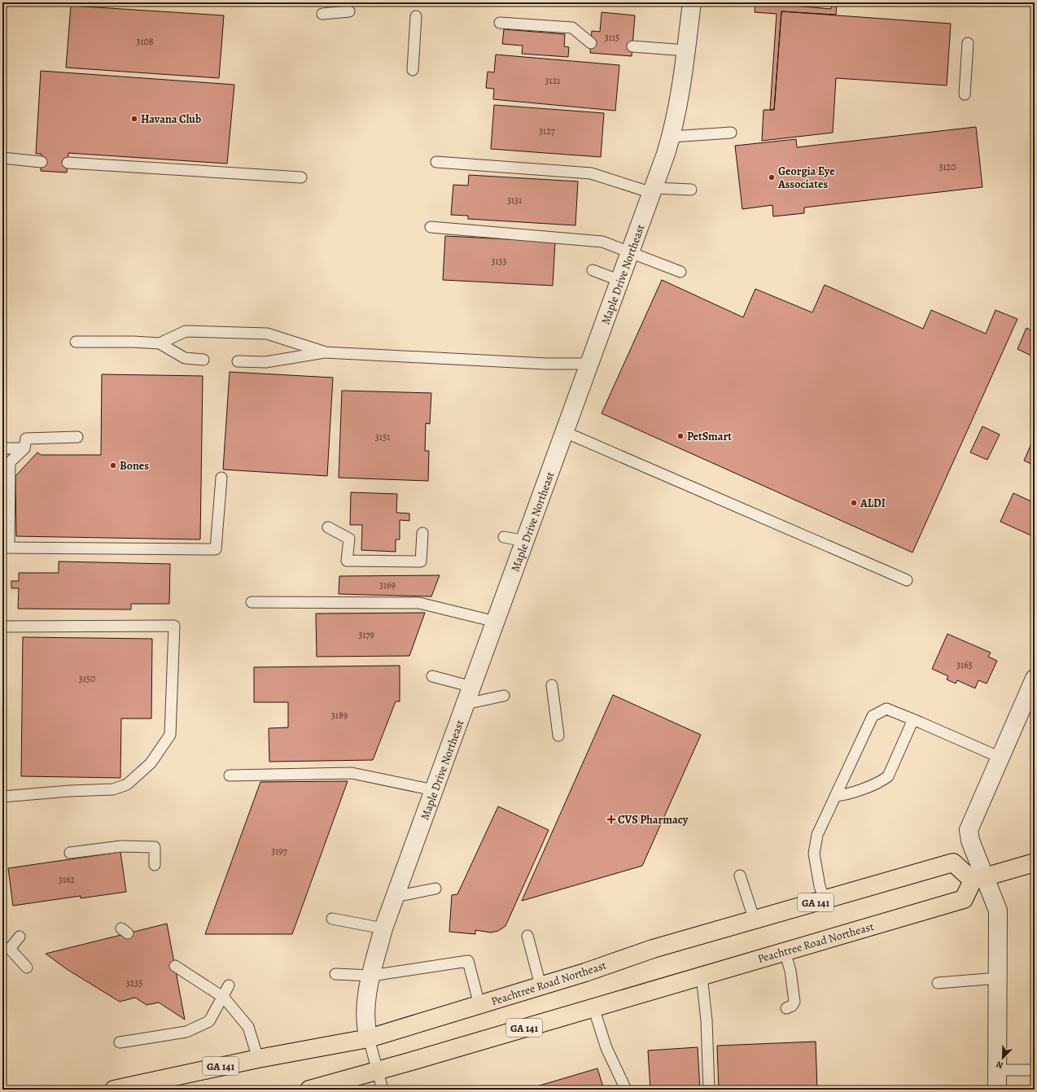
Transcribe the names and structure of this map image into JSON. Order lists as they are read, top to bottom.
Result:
{
  "streets": {
    "highway": ["GA 141", "Peachtree Road Northeast"],
    "street": ["Maple Drive Northeast"]
  },
  "crossings": [
    ["Maple Drive Northeast", "Peachtree Road Northeast"]
  ],
  "places": {
    "other": [
      "Havana Club",
      "Georgia Eye Associates",
      "PetSmart",
      "Bones",
      "ALDI"
    ],
    "health": ["CVS Pharmacy"]
  },
  "house_numbers": [
    "3115",
    "3108",
    "3121",
    "3127",
    "3120",
    "3131",
    "3133",
    "3151",
    "3169",
    "3179",
    "3165",
    "3150",
    "3189",
    "3197",
    "3162",
    "3235"
  ],
  "north": "bottom left"
}
